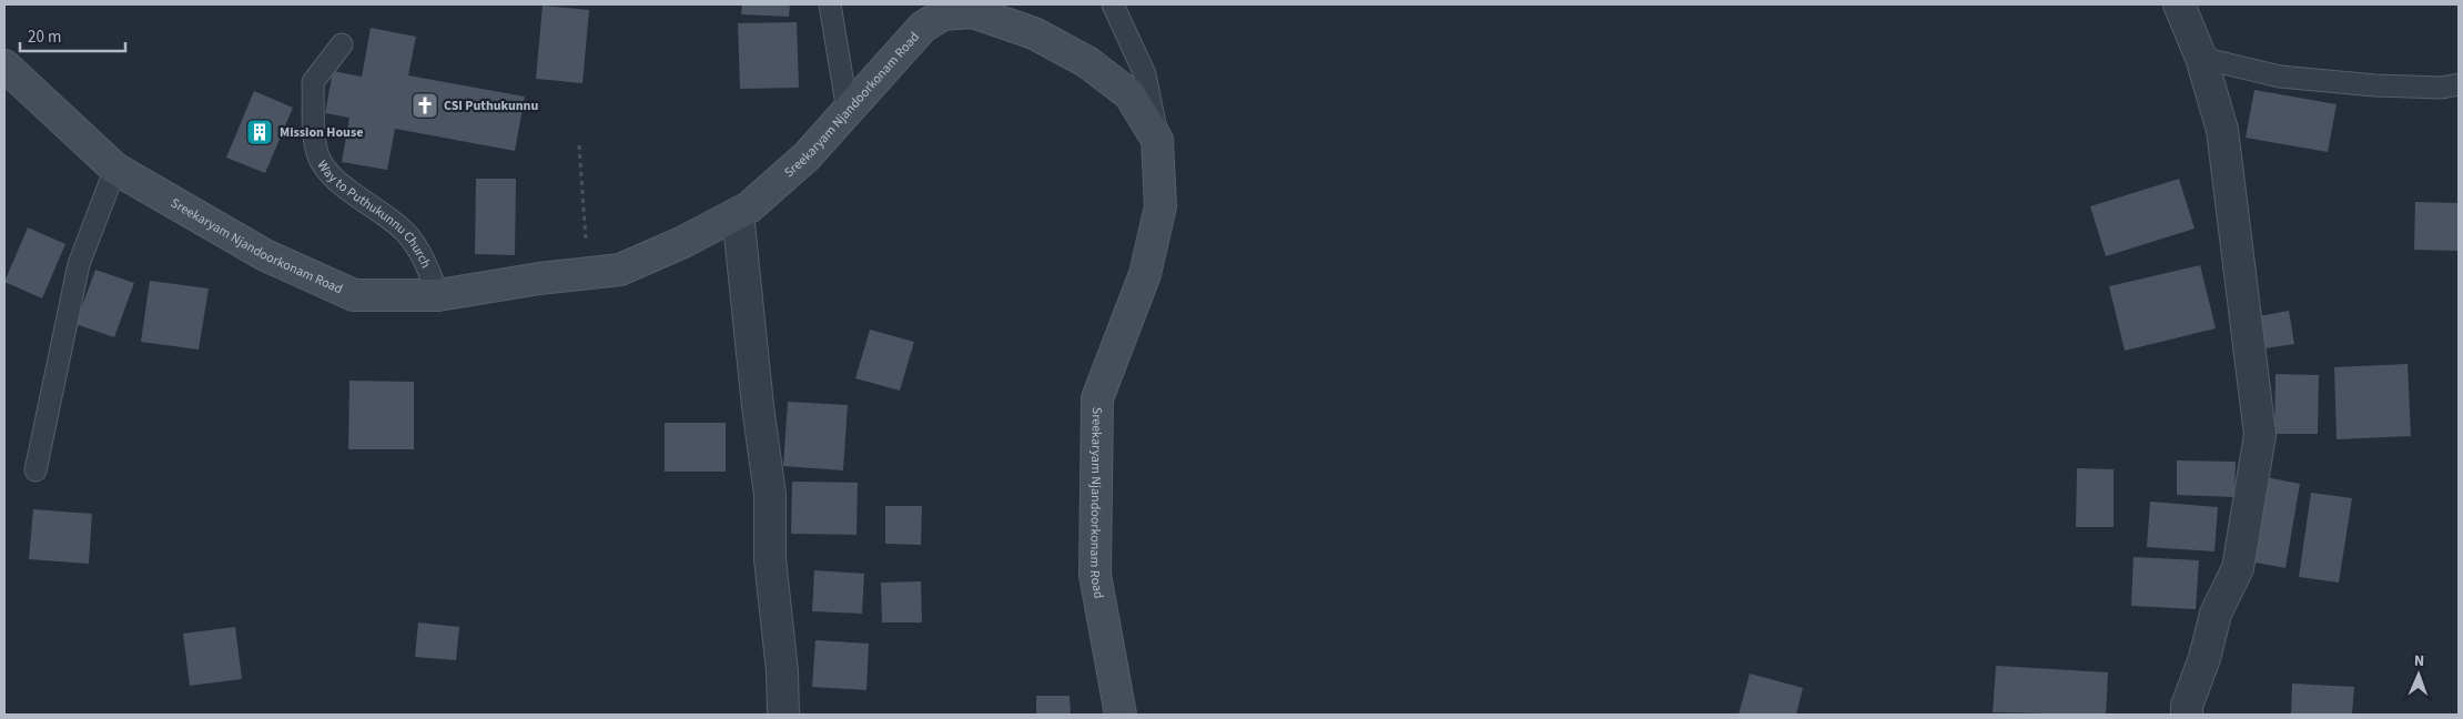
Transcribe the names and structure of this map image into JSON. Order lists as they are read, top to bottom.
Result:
{
  "streets": {
    "main road": ["Sreekaryam Njandoorkonam Road"],
    "lane": ["Way to Puthukunnu Church"]
  },
  "crossings": [
    ["Sreekaryam Njandoorkonam Road", "Way to Puthukunnu Church"]
  ],
  "places": {
    "church": ["CSI Puthukunnu"],
    "building": ["Mission House"]
  },
  "scale_bar": "20 m",
  "north": "top"
}
